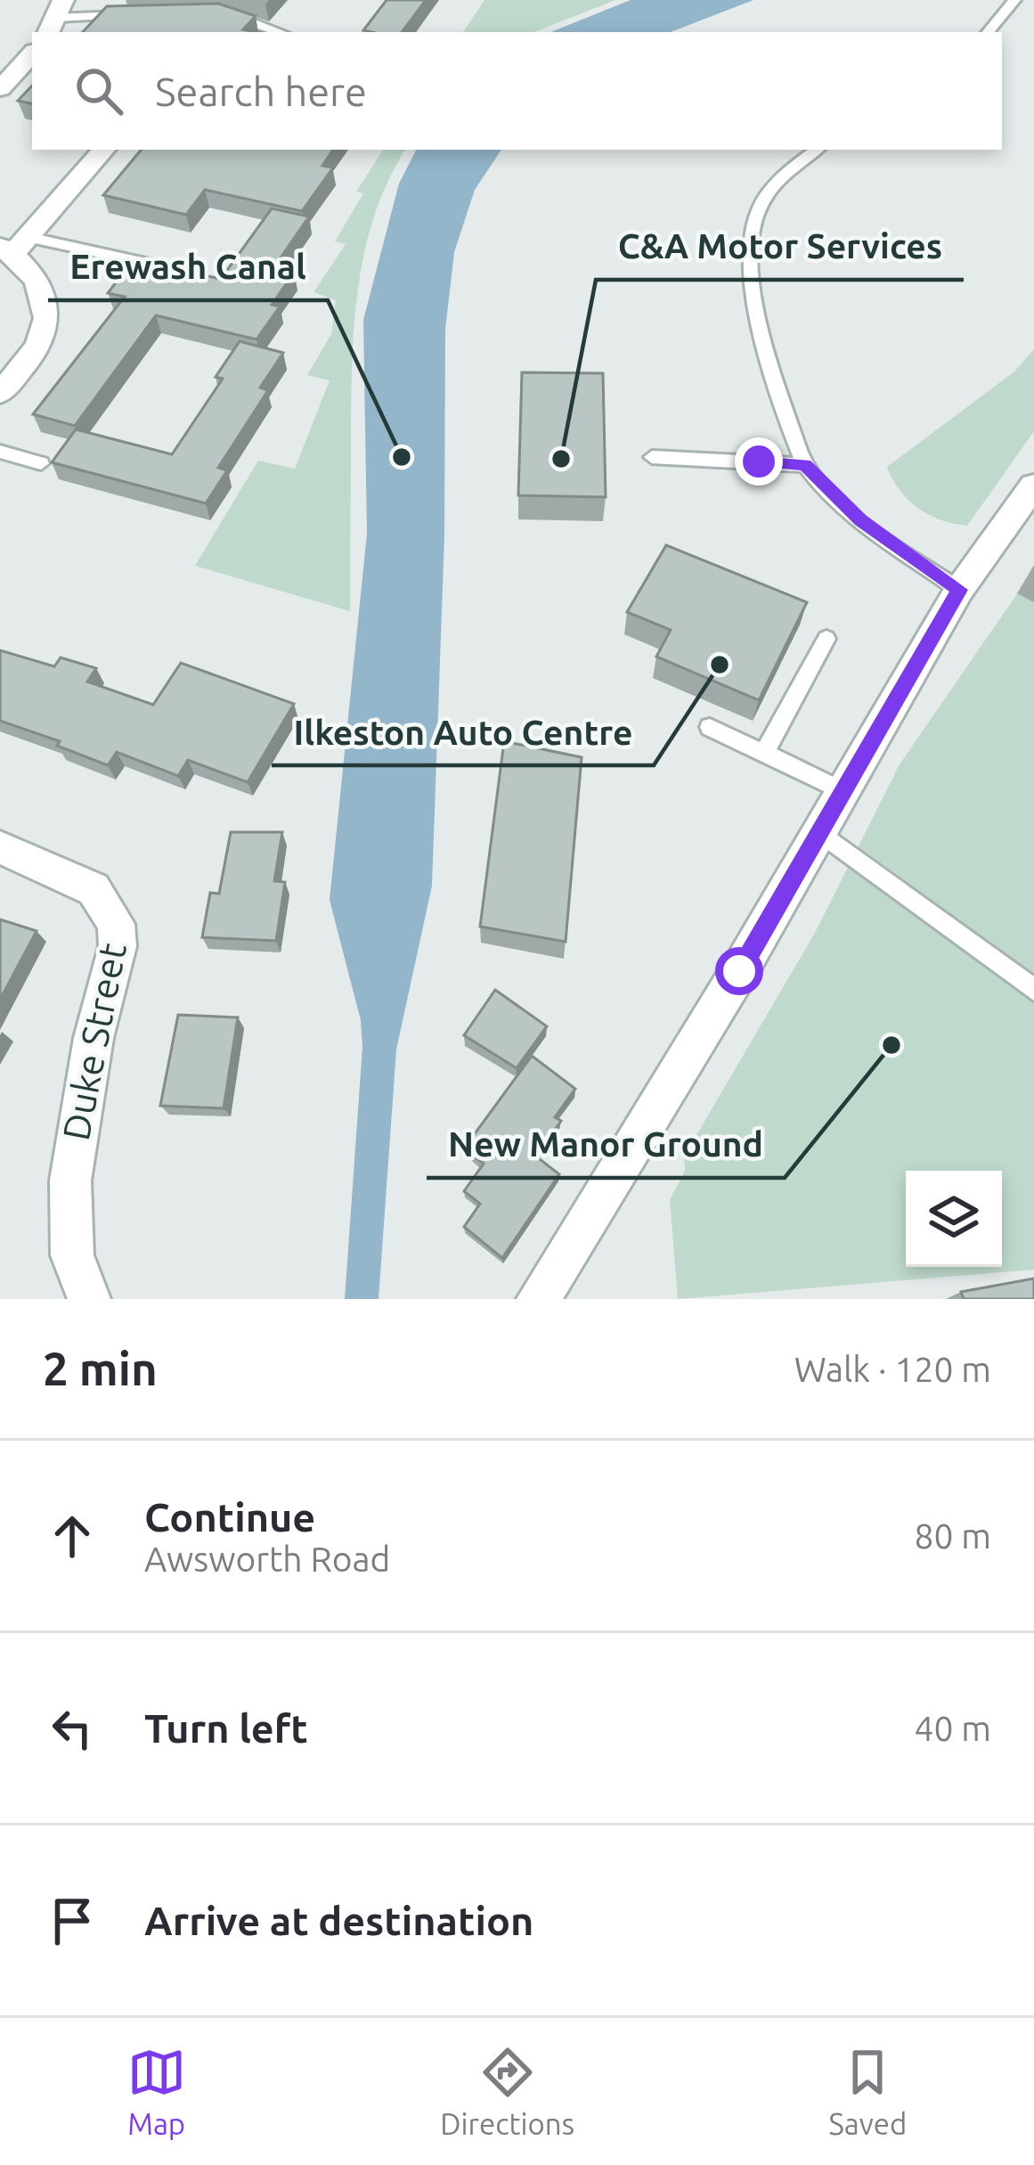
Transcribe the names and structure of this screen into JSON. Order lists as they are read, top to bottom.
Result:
{
  "streets": {
    "street": ["Duke Street"]
  },
  "places": [
    "Erewash Canal",
    "C&A Motor Services",
    "Ilkeston Auto Centre",
    "New Manor Ground"
  ],
  "page": {
    "search": "Search here",
    "heading": ["2 min", "Walk · 120 m"],
    "list": [
      ["Continue", "Awsworth Road", "80 m"],
      ["Turn left", "40 m"],
      "Arrive at destination"
    ],
    "nav": ["Map", "Directions", "Saved"]
  }
}
